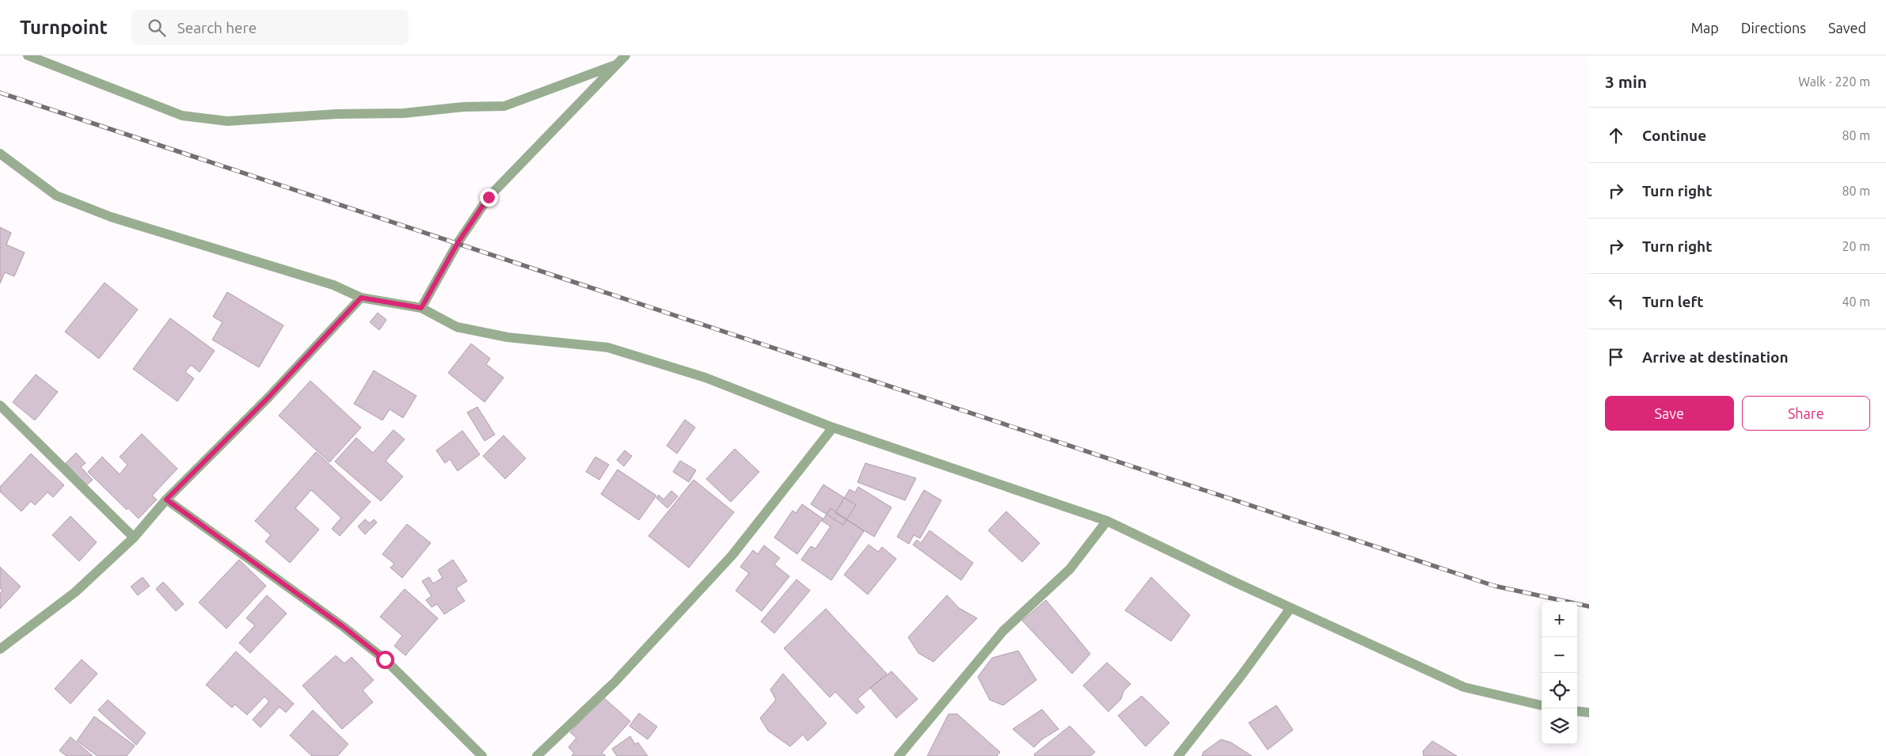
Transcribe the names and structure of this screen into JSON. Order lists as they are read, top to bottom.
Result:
{
  "page": {
    "header": "Turnpoint",
    "search": "Search here",
    "nav": ["Map", "Directions", "Saved"],
    "heading": ["3 min", "Walk · 220 m"],
    "list": [
      ["Continue", "80 m"],
      ["Turn right", "80 m"],
      ["Turn right", "20 m"],
      ["Turn left", "40 m"],
      "Arrive at destination"
    ],
    "buttons": ["Save", "Share"],
    "map_buttons": ["+", "−"]
  }
}
